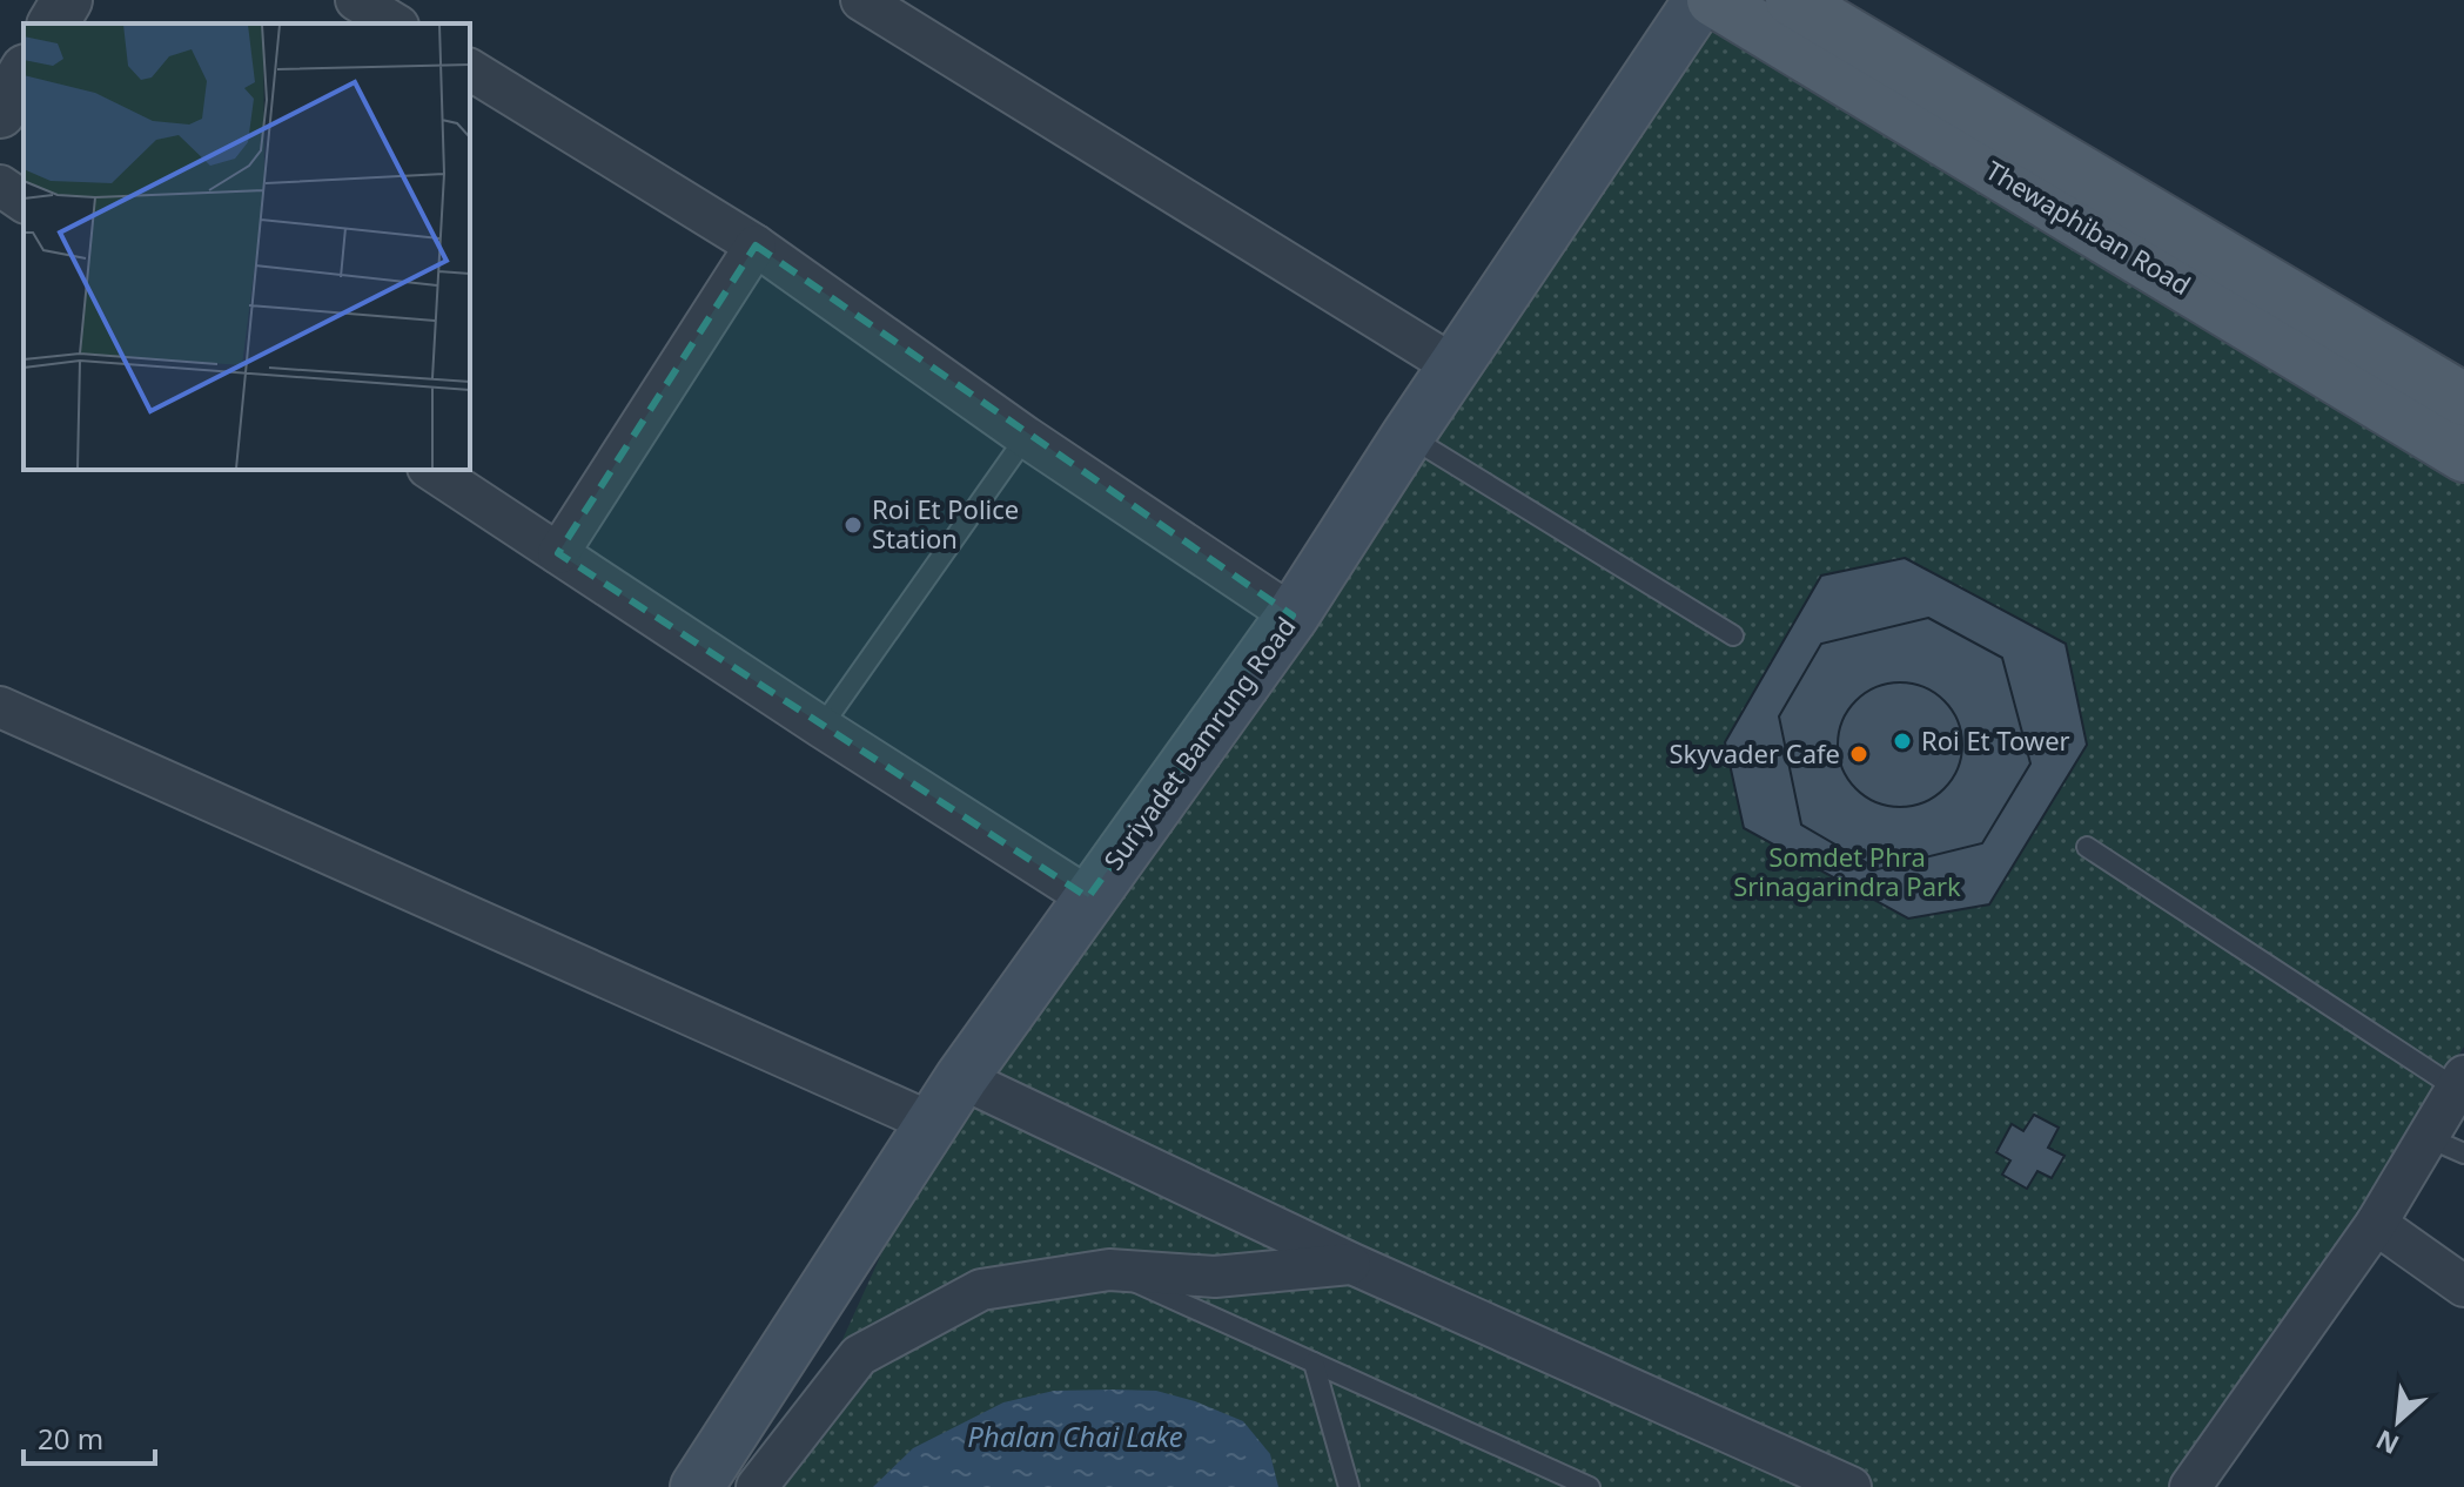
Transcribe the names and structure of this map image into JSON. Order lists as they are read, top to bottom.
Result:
{
  "streets": {
    "main road": ["Thewaphiban Road", "Suriyadet Bamrung Road"]
  },
  "water": ["Phalan Chai Lake"],
  "parks": ["Somdet Phra Srinagarindra Park"],
  "places": ["Roi Et Police Station", "Roi Et Tower", "Skyvader Cafe"],
  "scale_bar": "20 m",
  "north": "bottom left"
}
